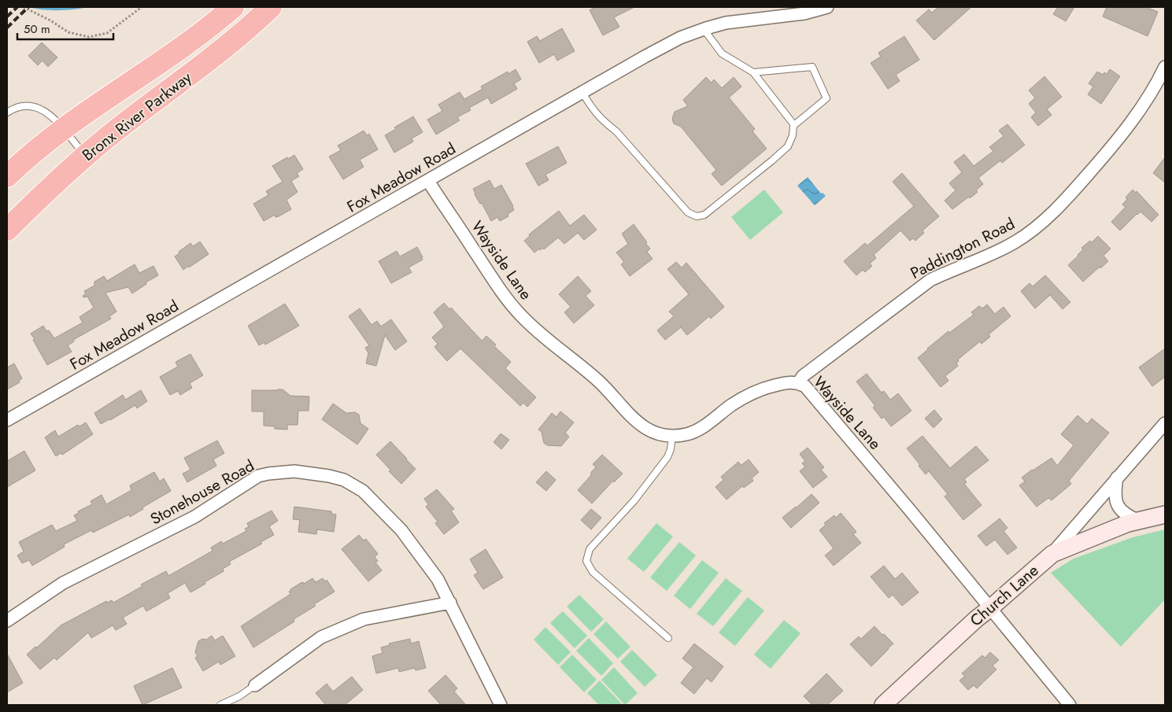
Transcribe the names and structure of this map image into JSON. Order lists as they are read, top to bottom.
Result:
{
  "streets": {
    "highway": ["Bronx River Parkway"],
    "street": [
      "Fox Meadow Road",
      "Paddington Road",
      "Wayside Lane",
      "Stonehouse Road",
      "Church Lane"
    ]
  },
  "crossings": [
    ["Fox Meadow Road", "Wayside Lane"],
    ["Paddington Road", "Wayside Lane"],
    ["Wayside Lane", "Church Lane"]
  ],
  "scale_bar": "50 m"
}
